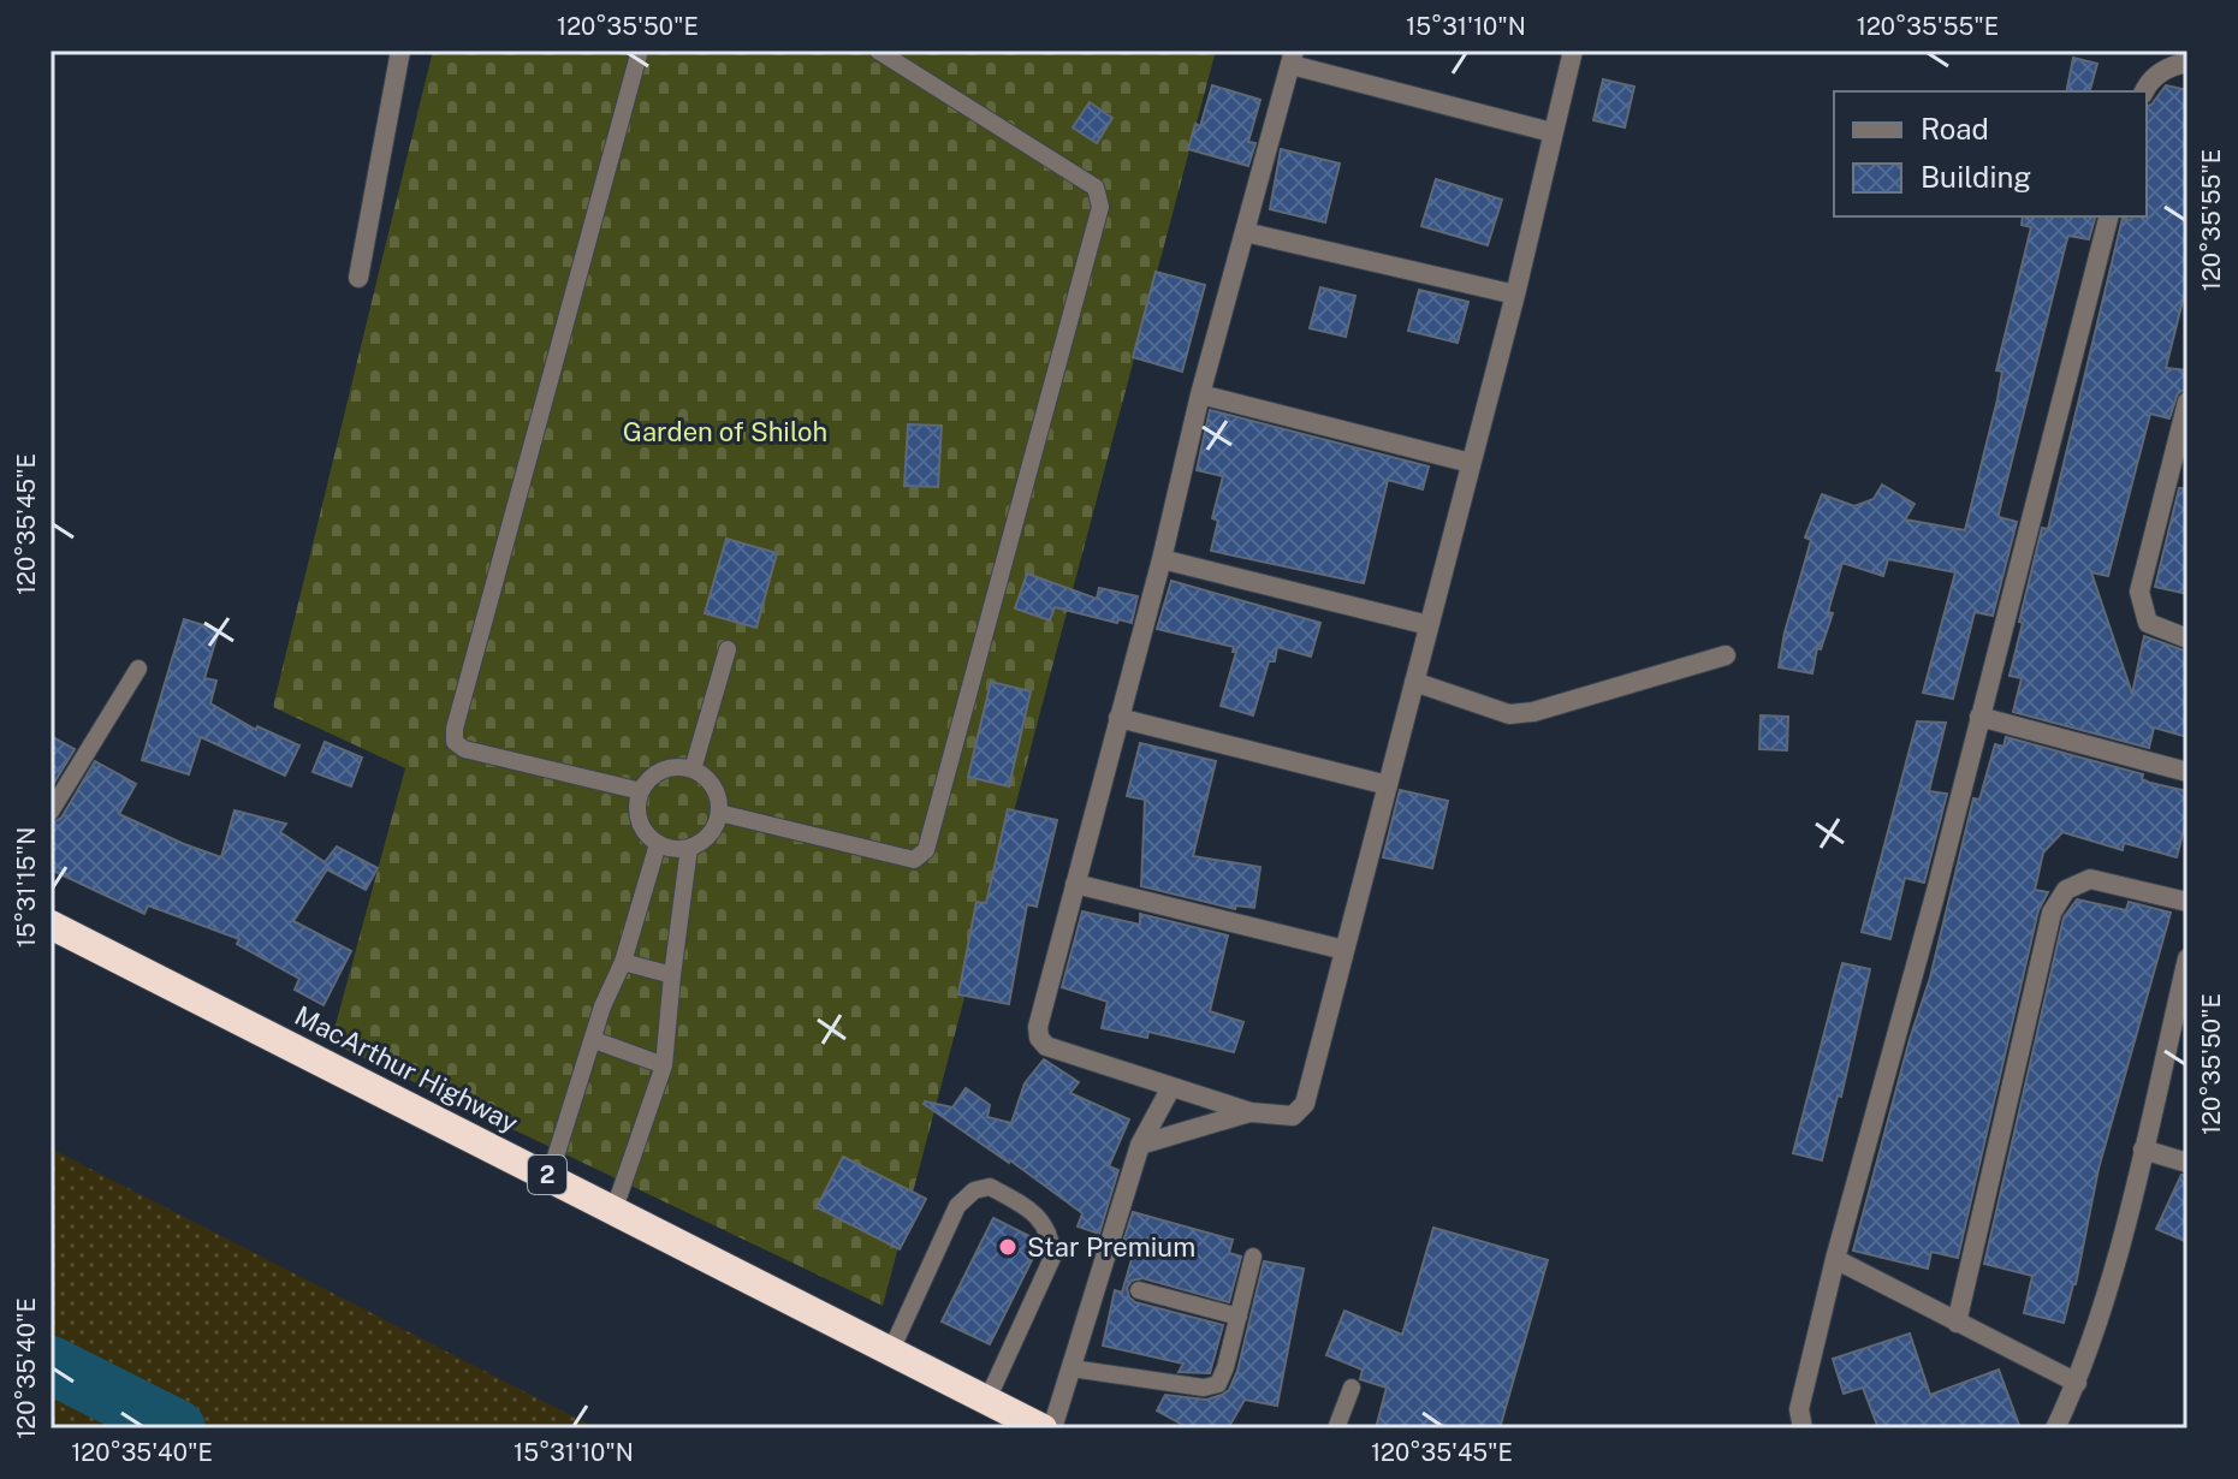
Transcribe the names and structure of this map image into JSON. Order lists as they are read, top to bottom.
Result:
{
  "streets": {
    "highway": ["MacArthur Highway", "2"]
  },
  "parks": ["Garden of Shiloh"],
  "places": ["Star Premium"],
  "legend": ["Road", "Building"],
  "coordinates": [
    "120°35'50\"E",
    "15°31'10\"N",
    "120°35'55\"E",
    "120°35'45\"E",
    "15°31'15\"N",
    "120°35'40\"E"
  ]
}
